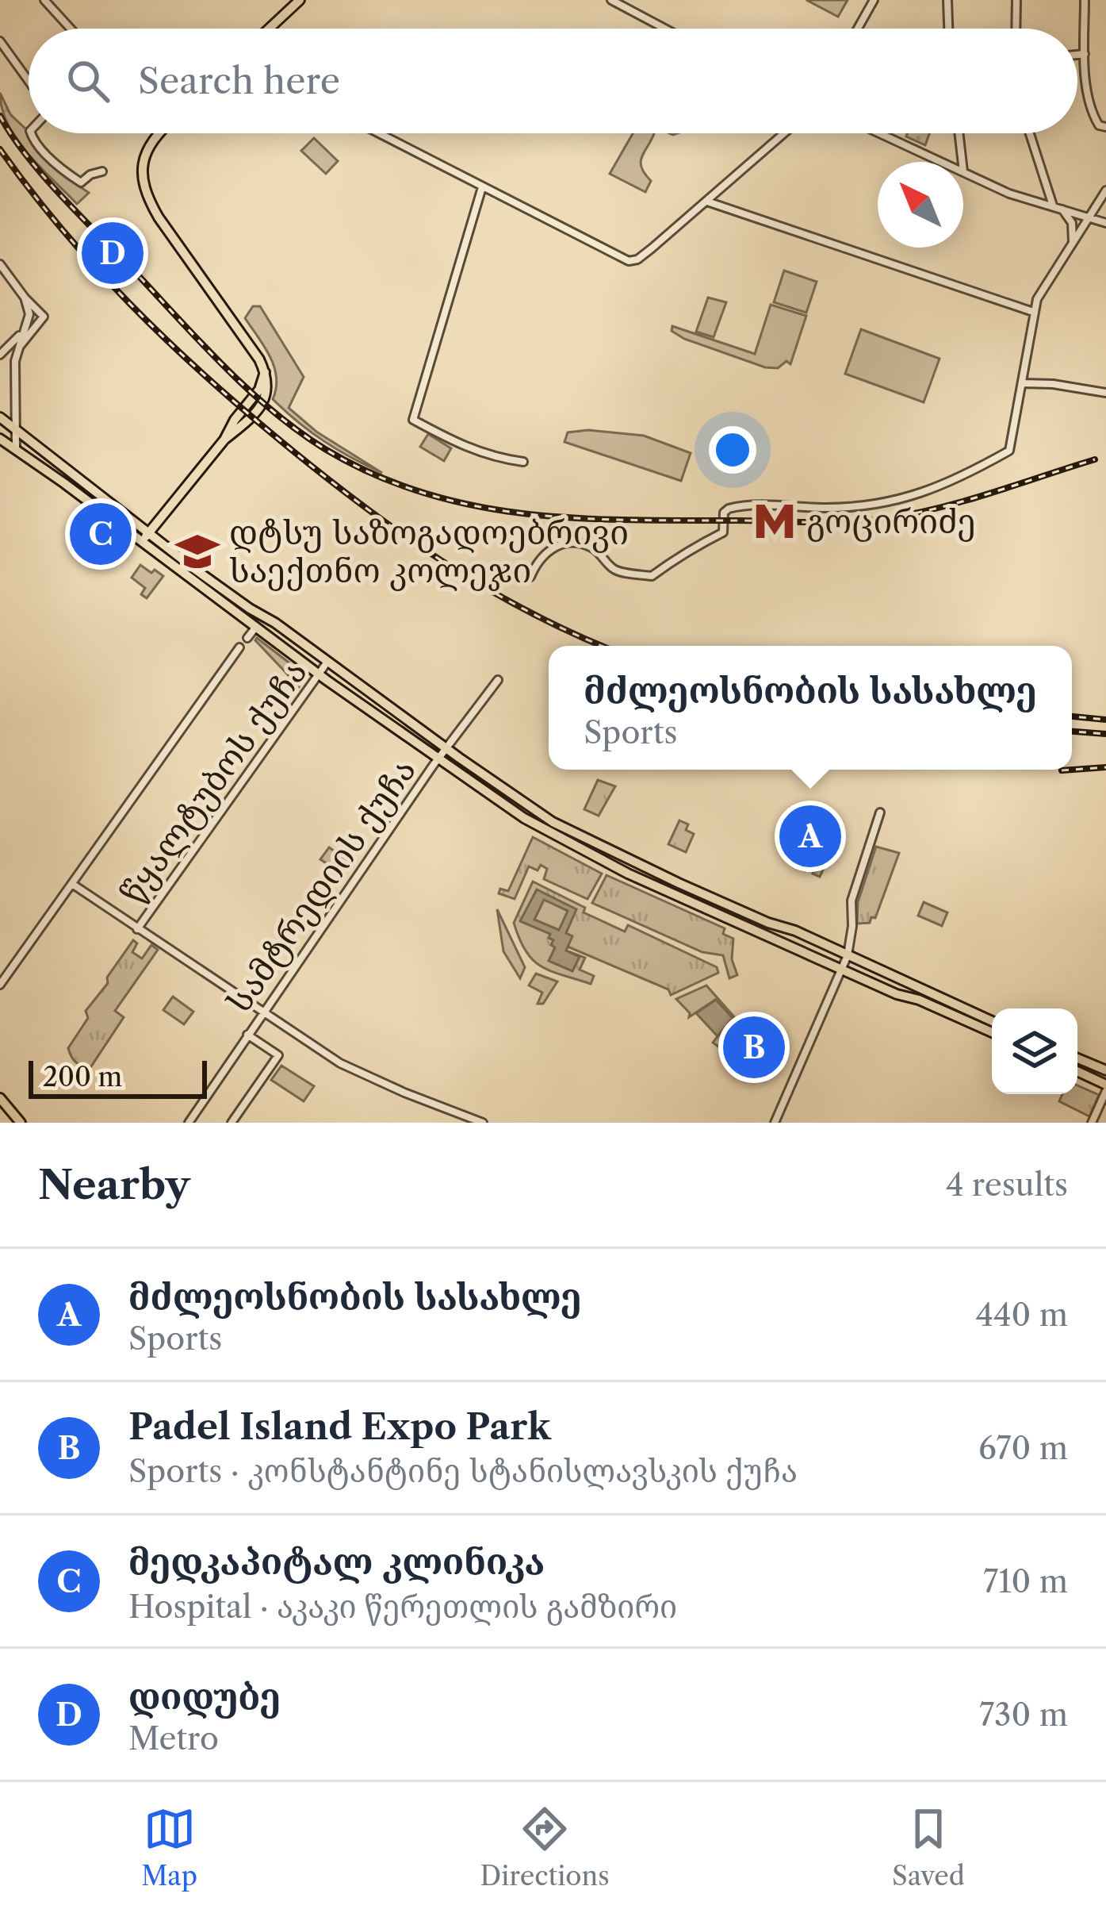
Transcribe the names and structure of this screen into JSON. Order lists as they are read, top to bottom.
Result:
{
  "streets": {
    "street": ["წყალტუბოს ქუჩა", "სამტრედიის ქუჩა"]
  },
  "places": {
    "metro station": ["გოცირიძე"],
    "school or university": ["დტსუ საზოგადოებრივი საექთნო კოლეჯი"]
  },
  "scale_bar": "200 m",
  "north": "top left",
  "page": {
    "search": "Search here",
    "pins": [
      "D",
      "C",
      "A",
      "B"
    ],
    "popup": ["მძლეოსნობის სასახლე", "Sports"],
    "scale": "200 m",
    "heading": ["Nearby", "4 results"],
    "list": [
      {
        "mark": "A",
        "name": "მძლეოსნობის სასახლე",
        "note": "Sports",
        "value": "440 m"
      },
      {
        "mark": "B",
        "name": "Padel Island Expo Park",
        "note": "Sports · კონსტანტინე სტანისლავსკის ქუჩა",
        "value": "670 m"
      },
      {
        "mark": "C",
        "name": "მედკაპიტალ კლინიკა",
        "note": "Hospital · აკაკი წერეთლის გამზირი",
        "value": "710 m"
      },
      {
        "mark": "D",
        "name": "დიდუბე",
        "note": "Metro",
        "value": "730 m"
      }
    ],
    "nav": ["Map", "Directions", "Saved"]
  }
}
